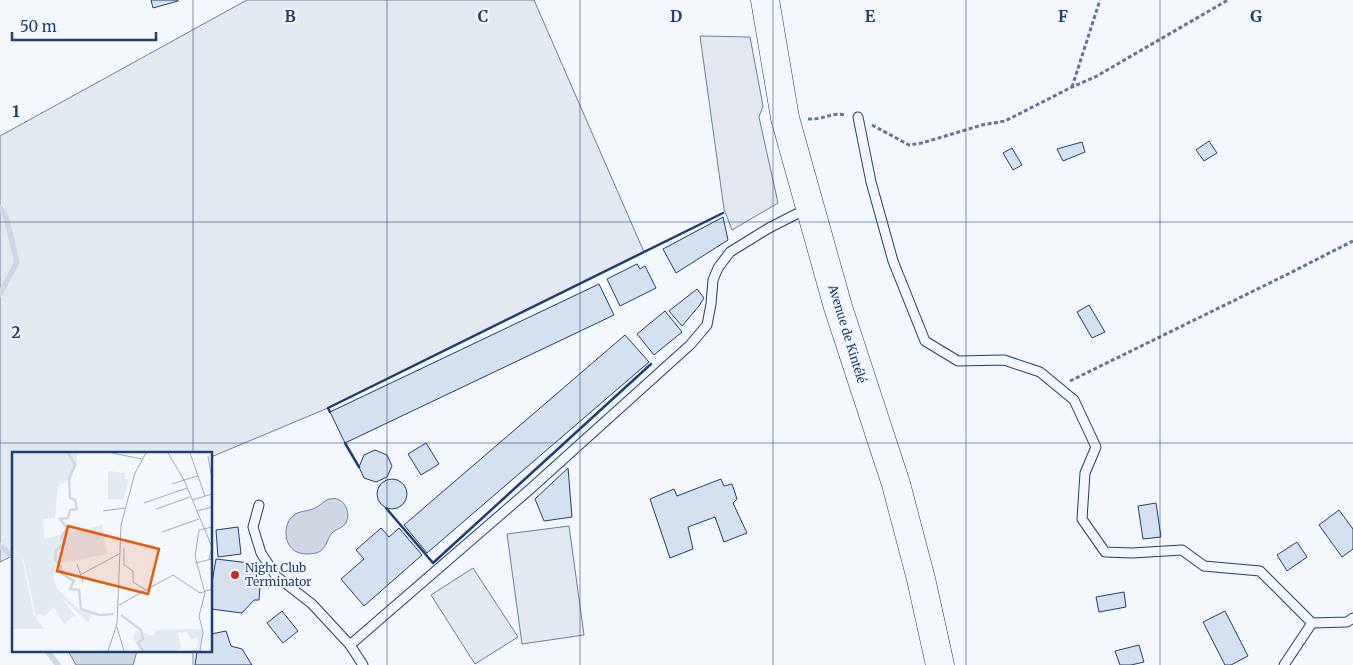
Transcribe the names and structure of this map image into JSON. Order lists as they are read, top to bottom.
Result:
{
  "streets": {
    "main road": ["Avenue de Kintélé"]
  },
  "places": ["Night Club Terminator"],
  "scale_bar": "50 m",
  "grid": {
    "columns": [
      "B",
      "C",
      "D",
      "E",
      "F",
      "G"
    ],
    "rows": ["1", "2"]
  }
}
